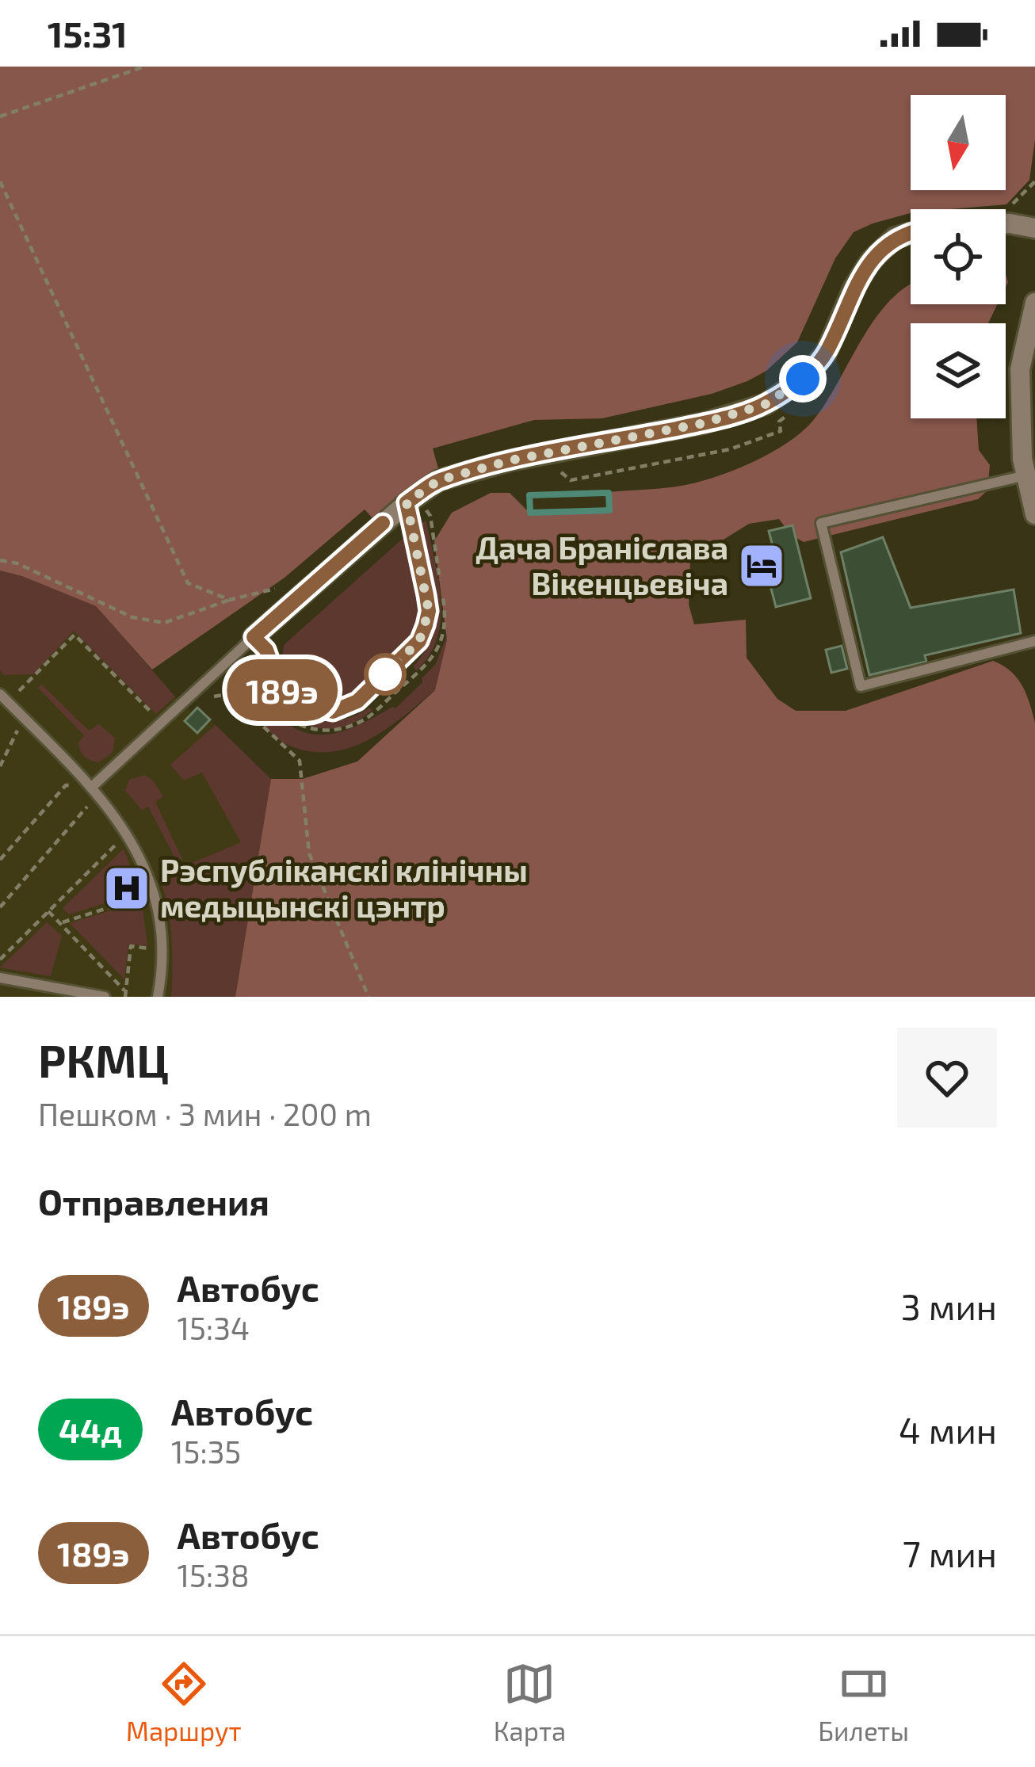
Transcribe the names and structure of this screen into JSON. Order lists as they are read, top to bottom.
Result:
{
  "places": {
    "hotel": ["Дача Браніслава Вікенцьевіча"],
    "hospital": ["Рэспубліканскі клінічны медыцынскі цэнтр"]
  },
  "lines": ["bus line 189э"],
  "north": "bottom",
  "page": {
    "status": "15:31",
    "on_map": "189э",
    "heading": [
      ["РКМЦ", "Пешком · 3 мин · 200 m"],
      "Отправления"
    ],
    "list": [
      {
        "mark": "189э",
        "name": "Автобус",
        "note": "15:34",
        "value": "3 мин"
      },
      {
        "mark": "44д",
        "name": "Автобус",
        "note": "15:35",
        "value": "4 мин"
      },
      {
        "mark": "189э",
        "name": "Автобус",
        "note": "15:38",
        "value": "7 мин"
      }
    ],
    "tabs": ["Маршрут", "Карта", "Билеты"]
  }
}
